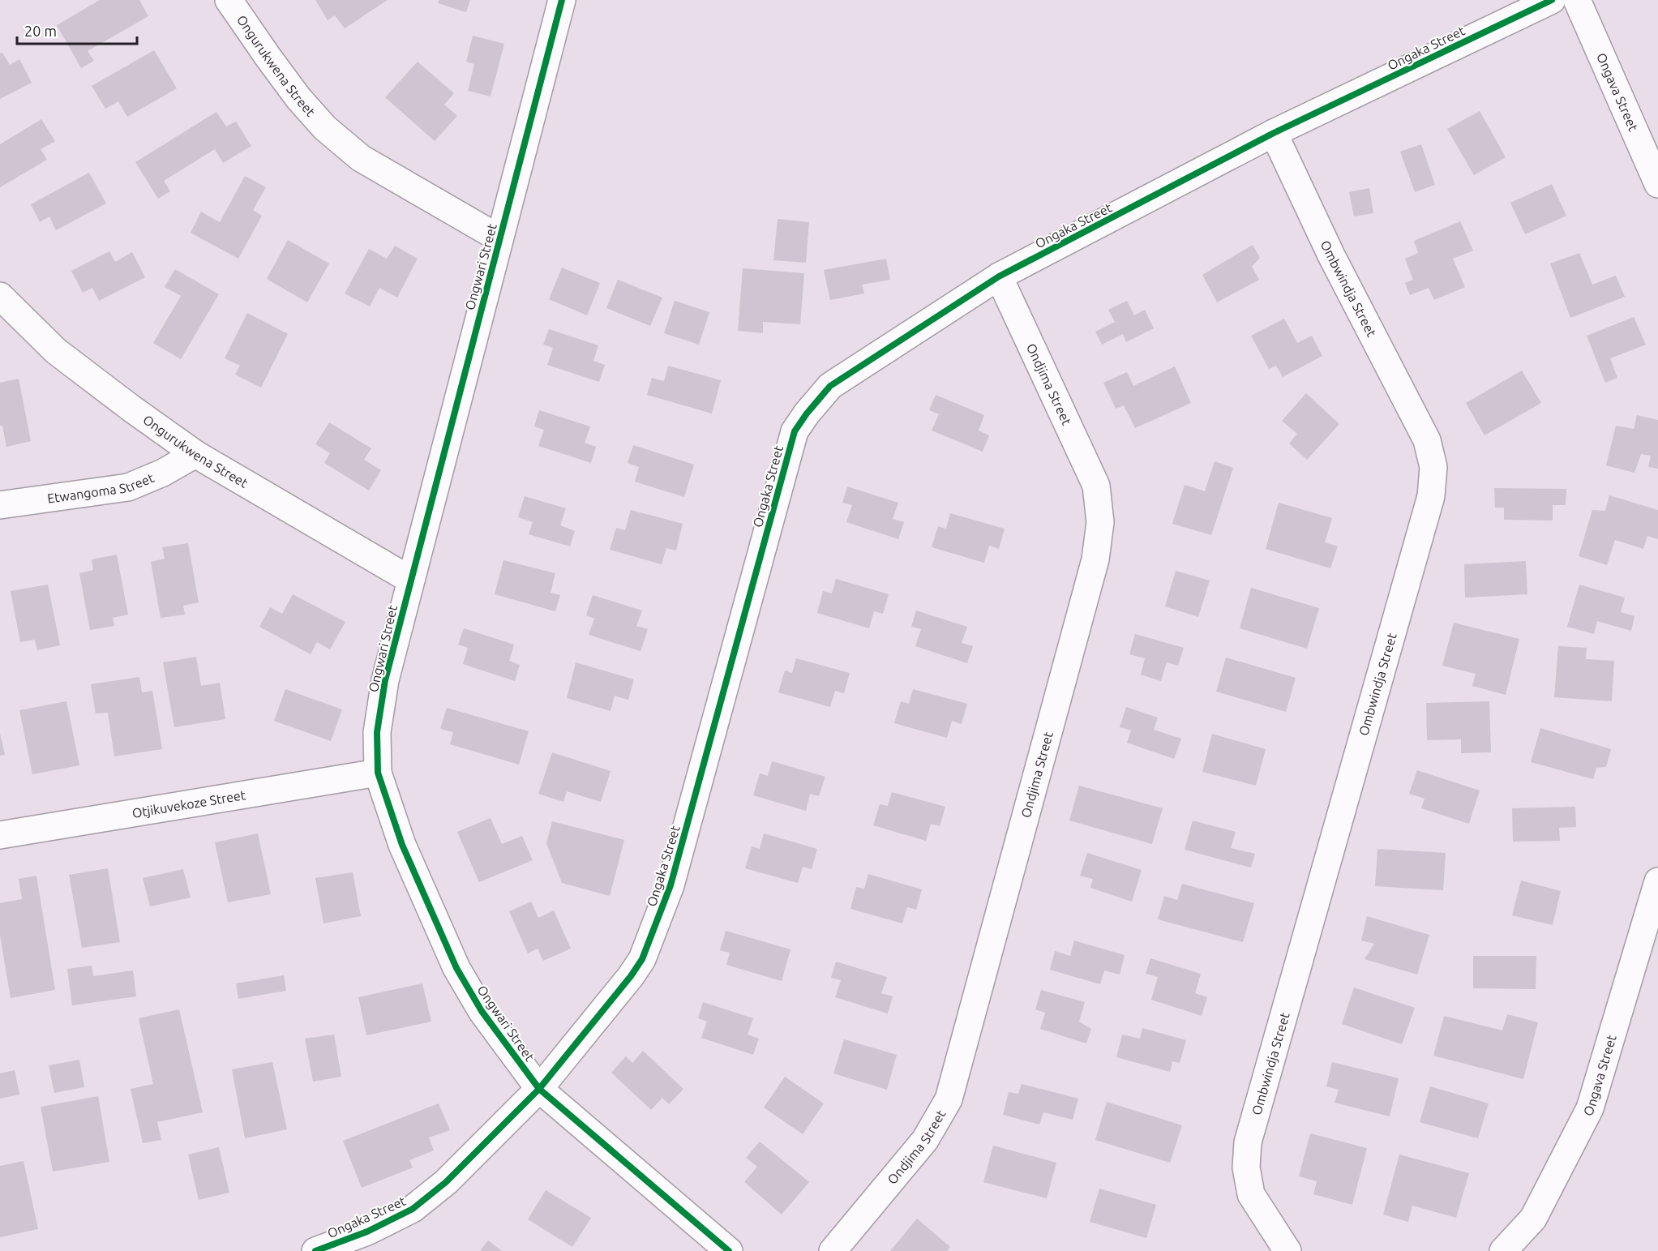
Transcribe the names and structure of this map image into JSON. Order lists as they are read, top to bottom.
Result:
{
  "streets": {
    "street": [
      "Ongaka Street",
      "Ongurukwena Street",
      "Ongava Street",
      "Ongwari Street",
      "Ombwindja Street",
      "Ondjima Street",
      "Etwangoma Street",
      "Otjikuvekoze Street"
    ]
  },
  "crossings": [
    ["Ongaka Street", "Ongwari Street"],
    ["Ongaka Street", "Ombwindja Street"],
    ["Ongaka Street", "Ondjima Street"],
    ["Ongurukwena Street", "Ongwari Street"],
    ["Ongurukwena Street", "Etwangoma Street"],
    ["Ongwari Street", "Otjikuvekoze Street"]
  ],
  "scale_bar": "20 m"
}
